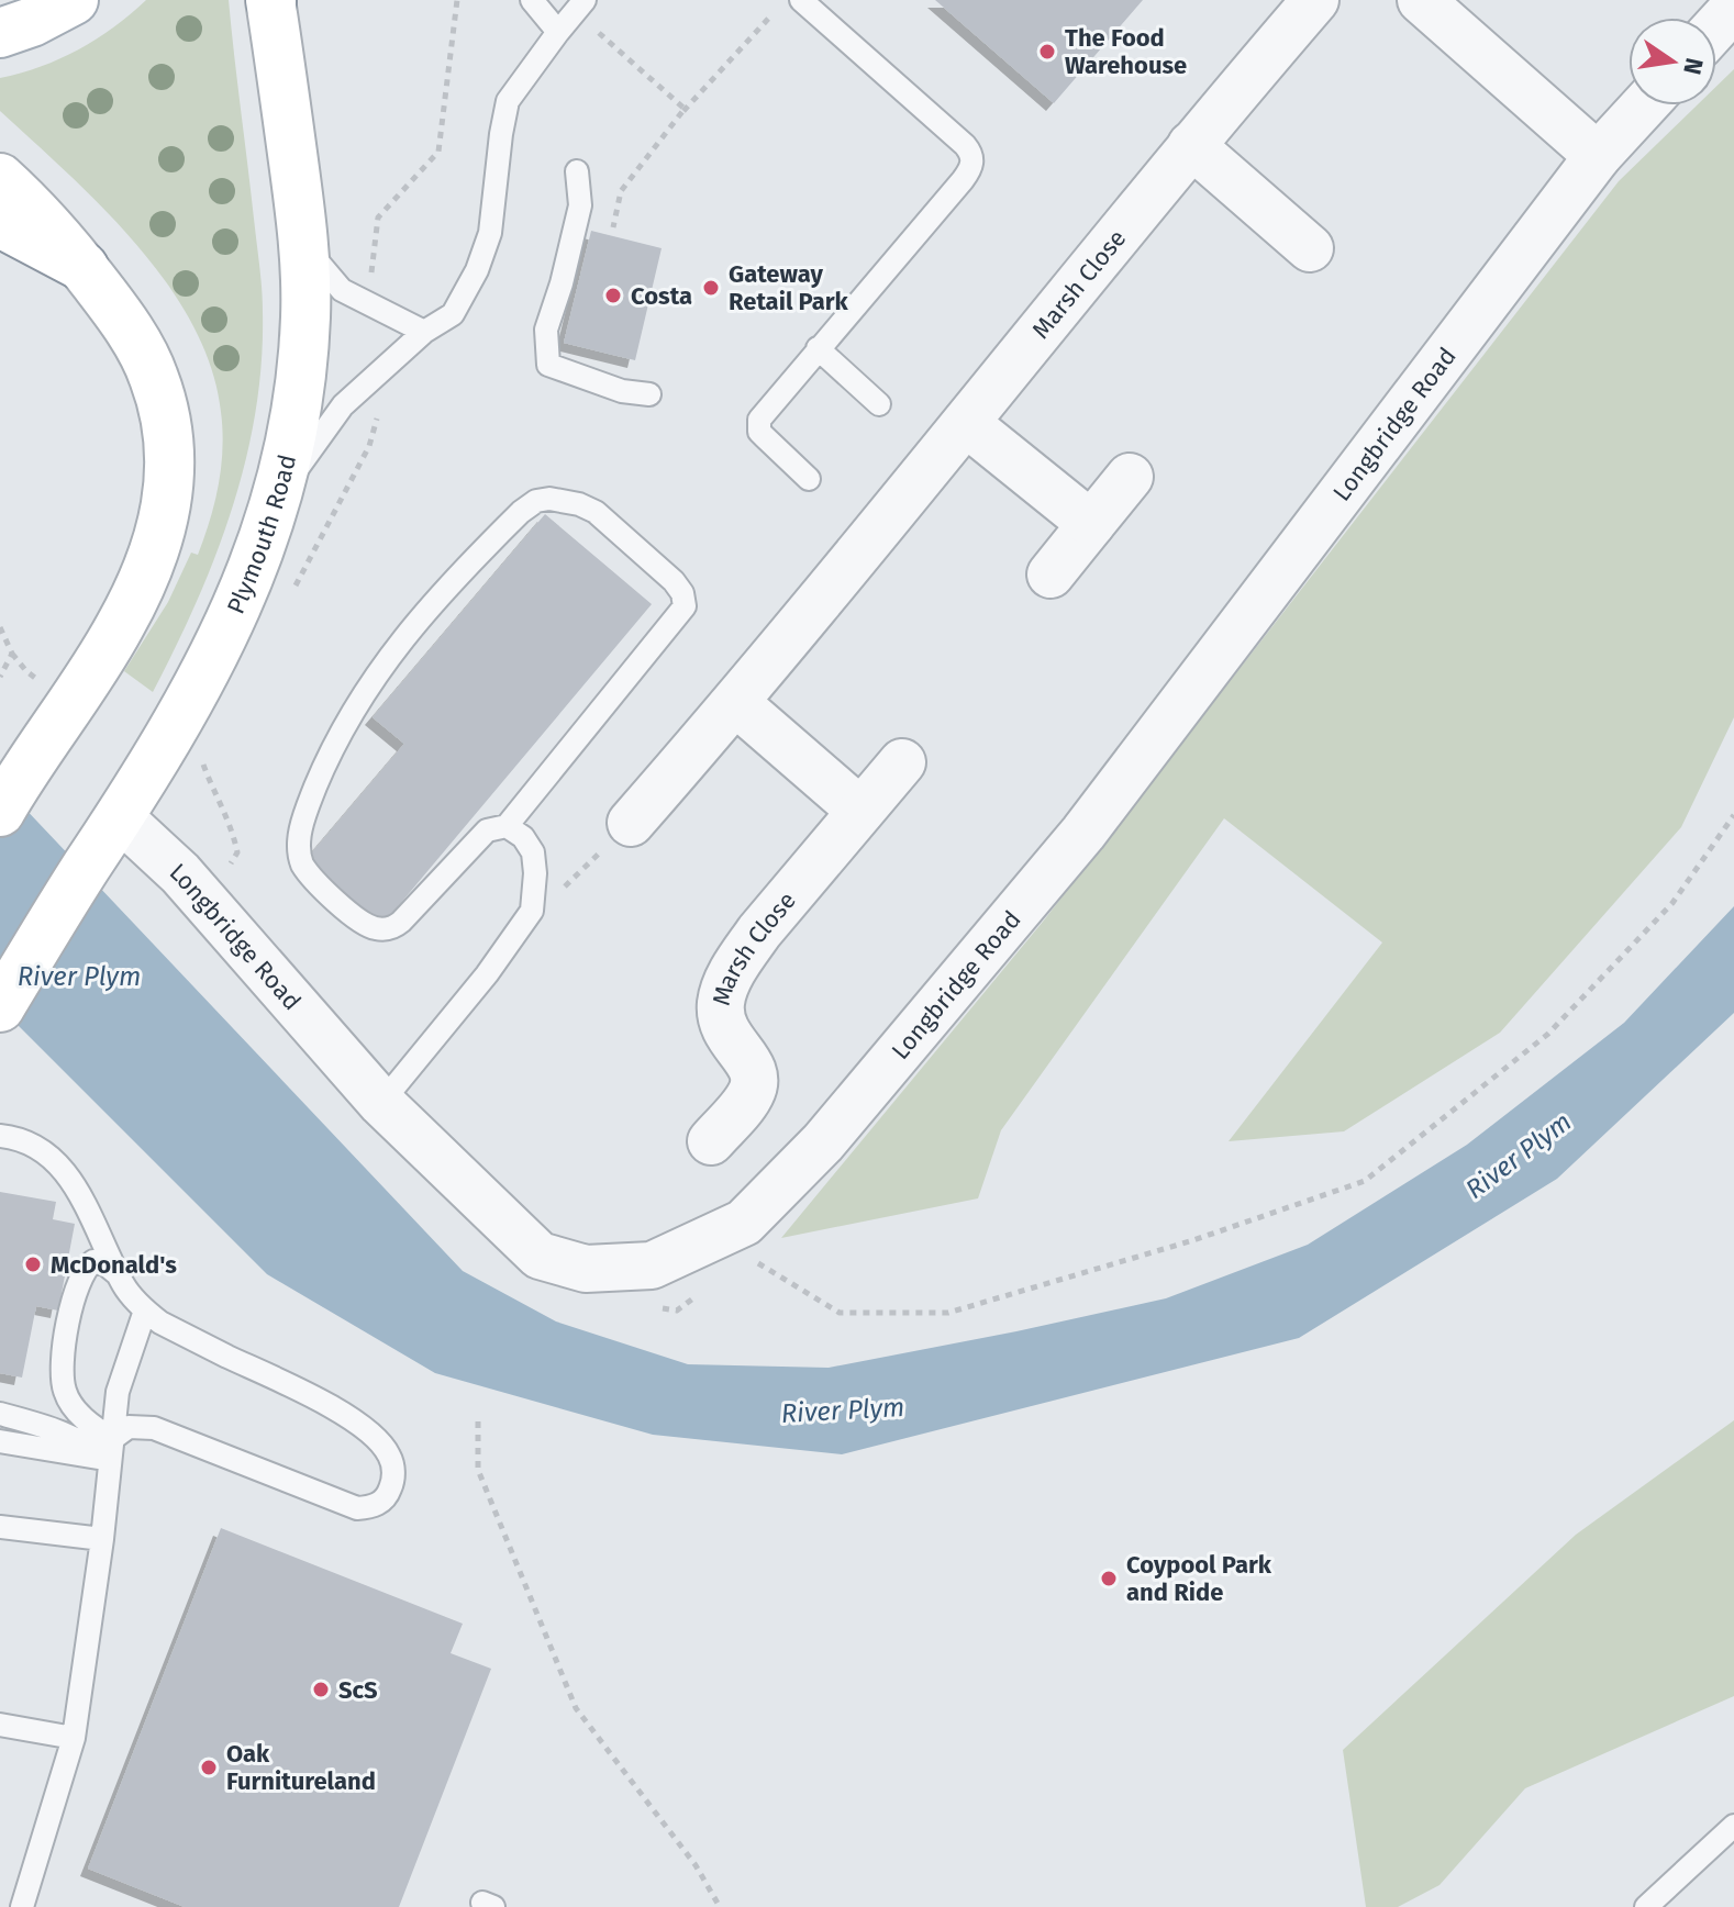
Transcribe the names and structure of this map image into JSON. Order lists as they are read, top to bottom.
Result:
{
  "streets": {
    "main road": ["Plymouth Road"],
    "street": ["Marsh Close", "Longbridge Road"]
  },
  "crossings": [
    ["Longbridge Road", "Plymouth Road"]
  ],
  "water": ["River Plym"],
  "places": [
    "The Food Warehouse",
    "Gateway Retail Park",
    "Costa",
    "McDonald's",
    "Coypool Park and Ride",
    "ScS",
    "Oak Furnitureland"
  ],
  "north": "right"
}
